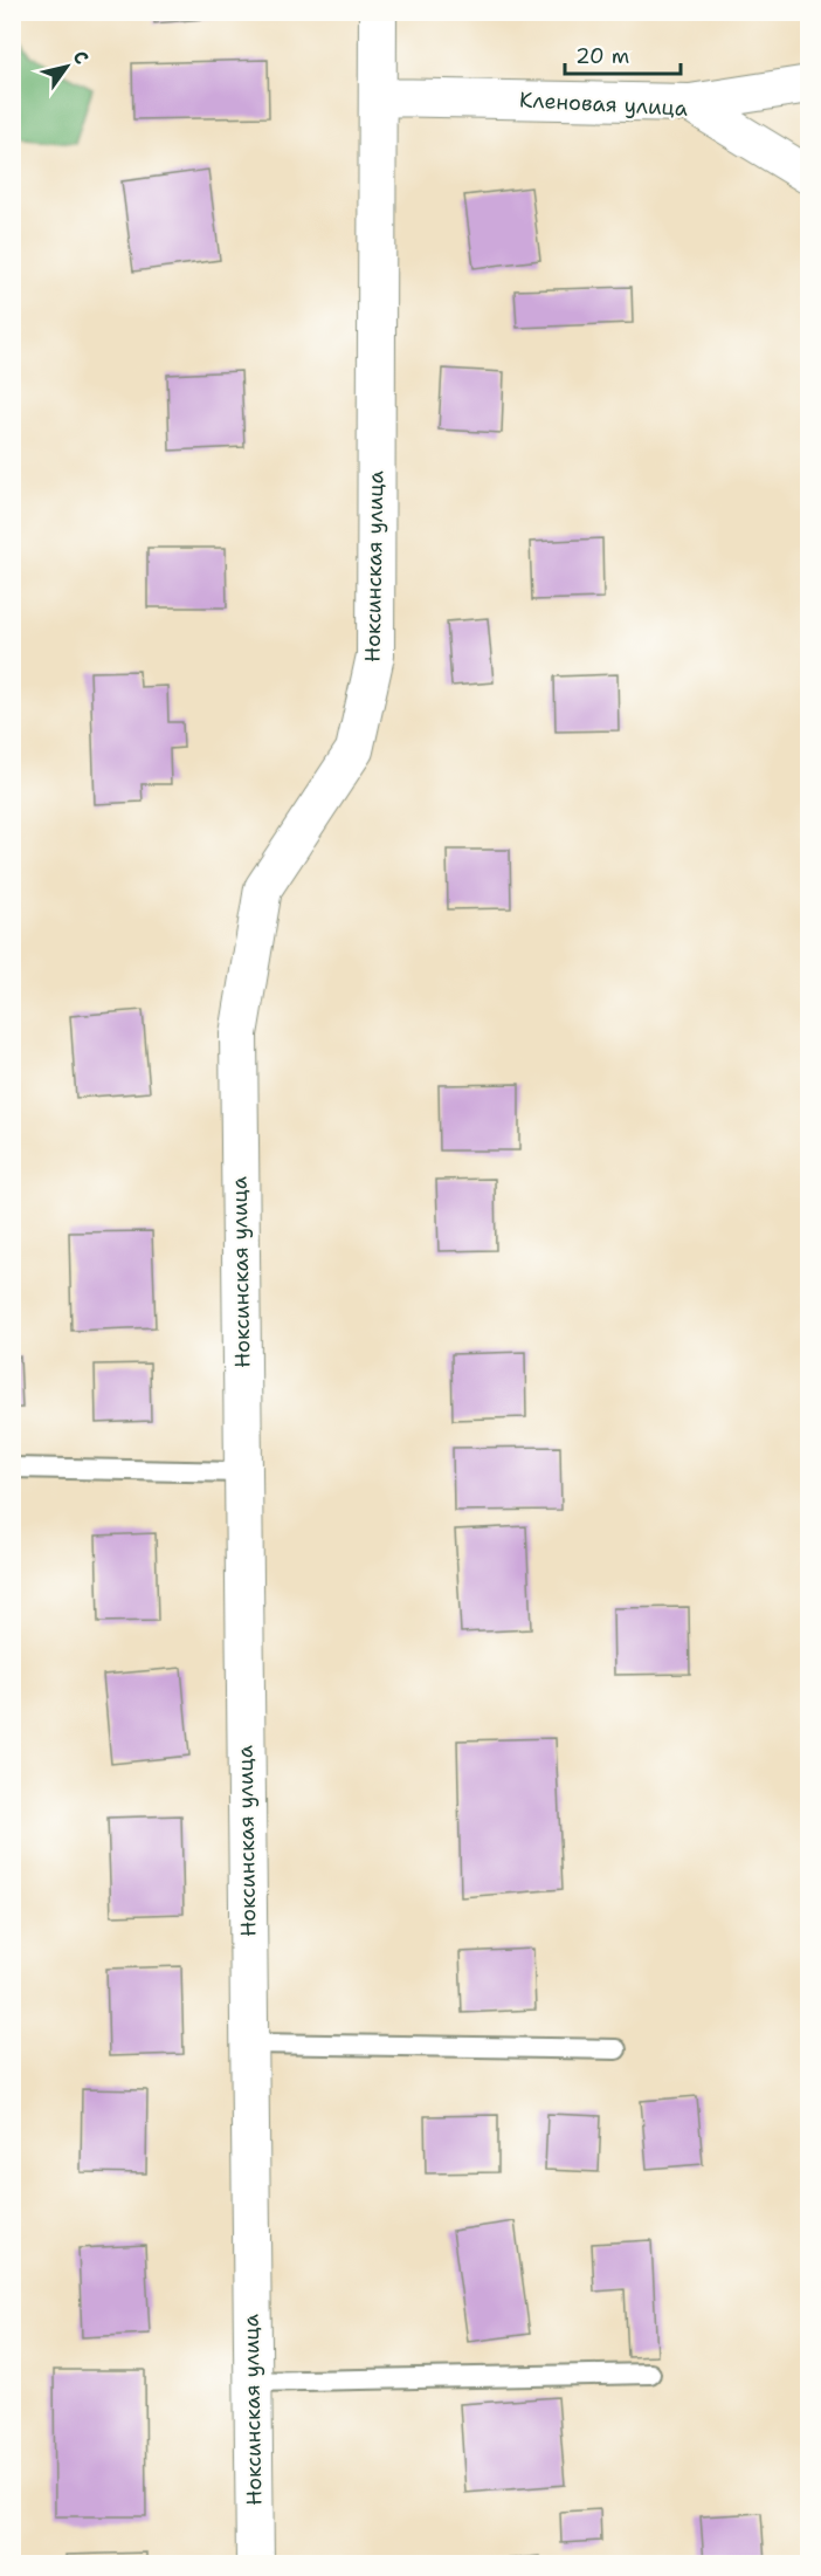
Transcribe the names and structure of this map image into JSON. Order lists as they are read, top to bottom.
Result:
{
  "streets": {
    "street": ["Кленовая улица", "Ноксинская улица"]
  },
  "crossings": [
    ["Кленовая улица", "Ноксинская улица"]
  ],
  "scale_bar": "20 m",
  "north": "top right"
}
